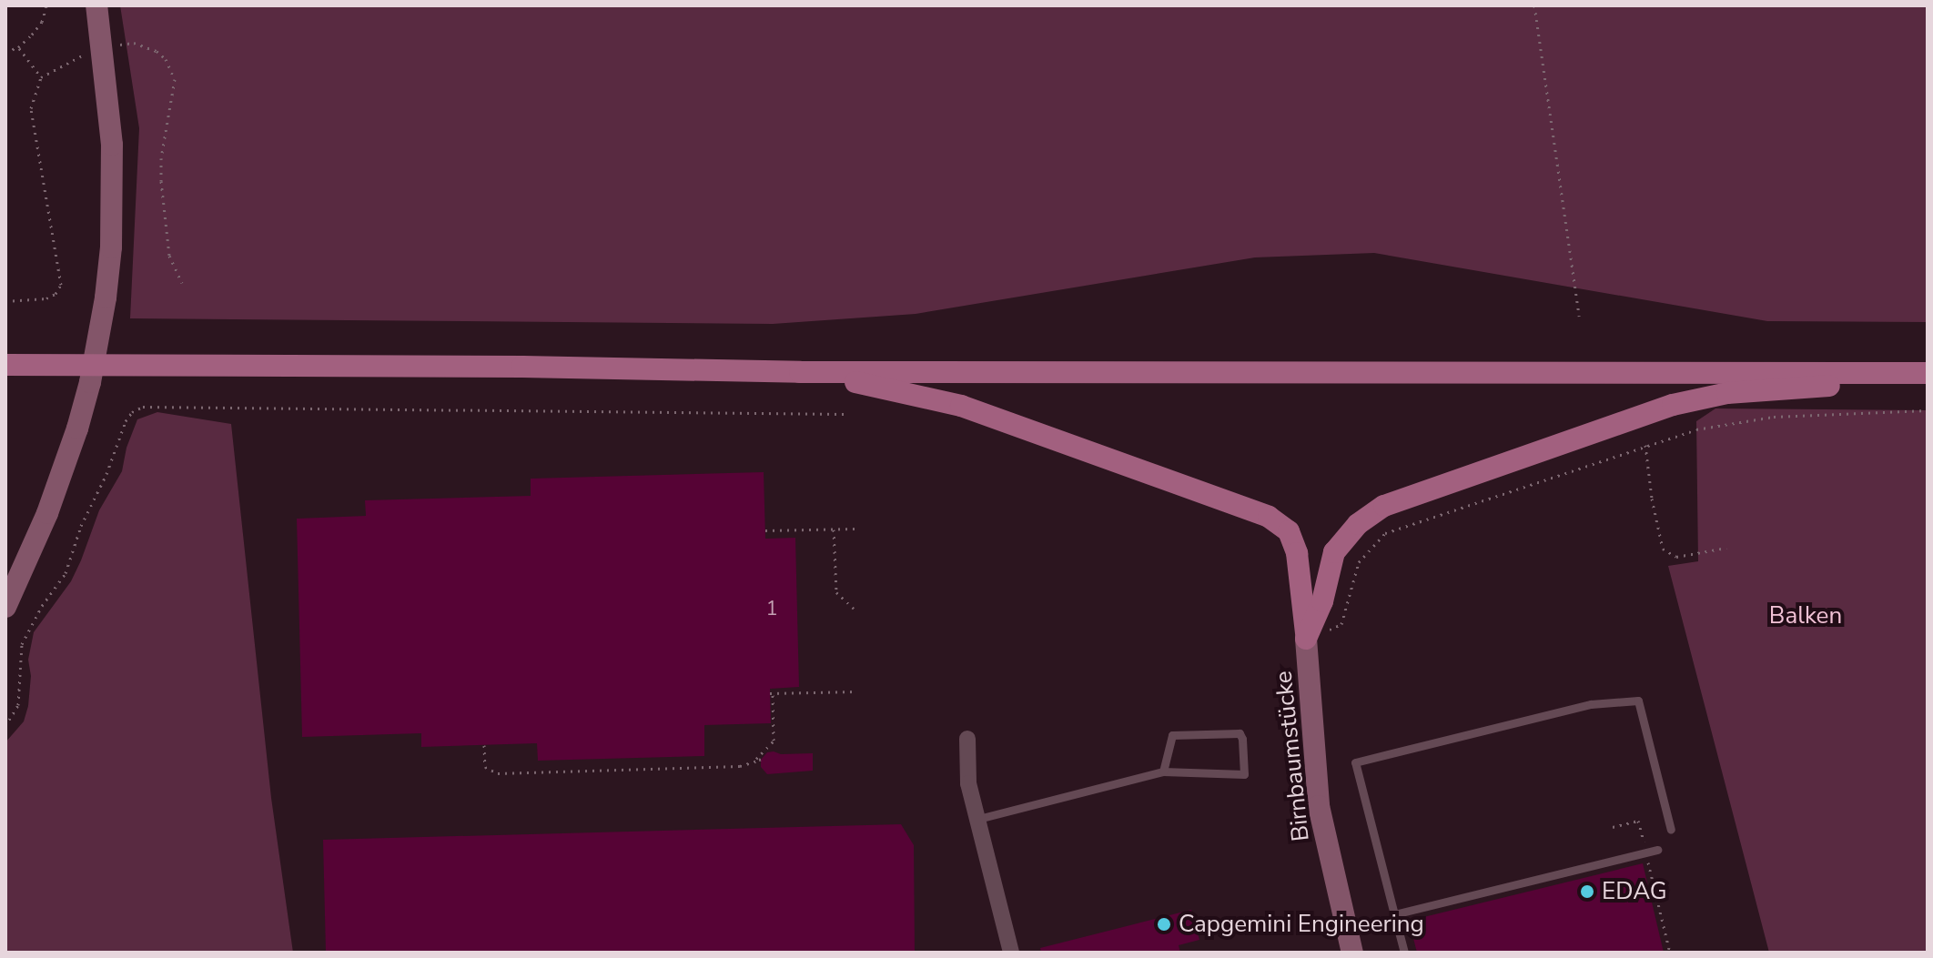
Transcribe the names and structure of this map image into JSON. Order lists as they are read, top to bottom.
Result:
{
  "streets": {
    "street": ["Birnbaumstücke"]
  },
  "parks": ["Balken"],
  "places": ["EDAG", "Capgemini Engineering"],
  "house_numbers": ["1"]
}
